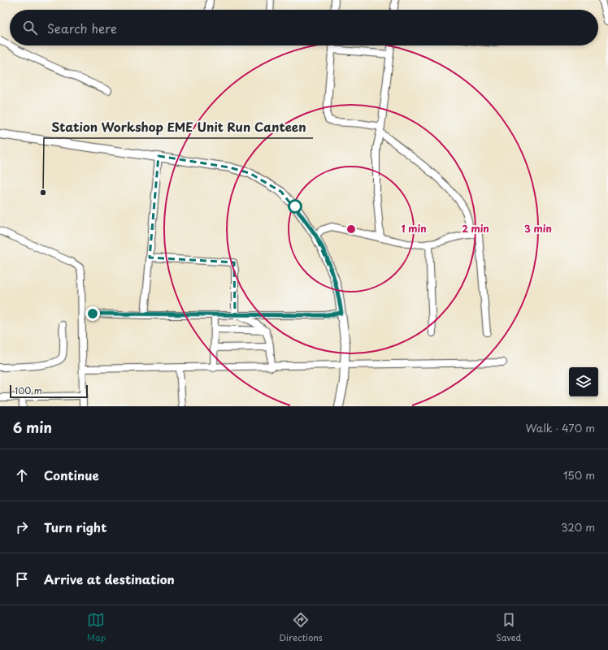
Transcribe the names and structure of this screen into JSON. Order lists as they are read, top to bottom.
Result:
{
  "places": ["Station Workshop EME Unit Run Canteen"],
  "scale_bar": "100 m",
  "page": {
    "search": "Search here",
    "scale": "100 m",
    "heading": ["6 min", "Walk · 470 m"],
    "list": [
      ["Continue", "150 m"],
      ["Turn right", "320 m"],
      "Arrive at destination"
    ],
    "nav": ["Map", "Directions", "Saved"]
  },
  "rings": ["1 min", "2 min", "3 min"]
}
